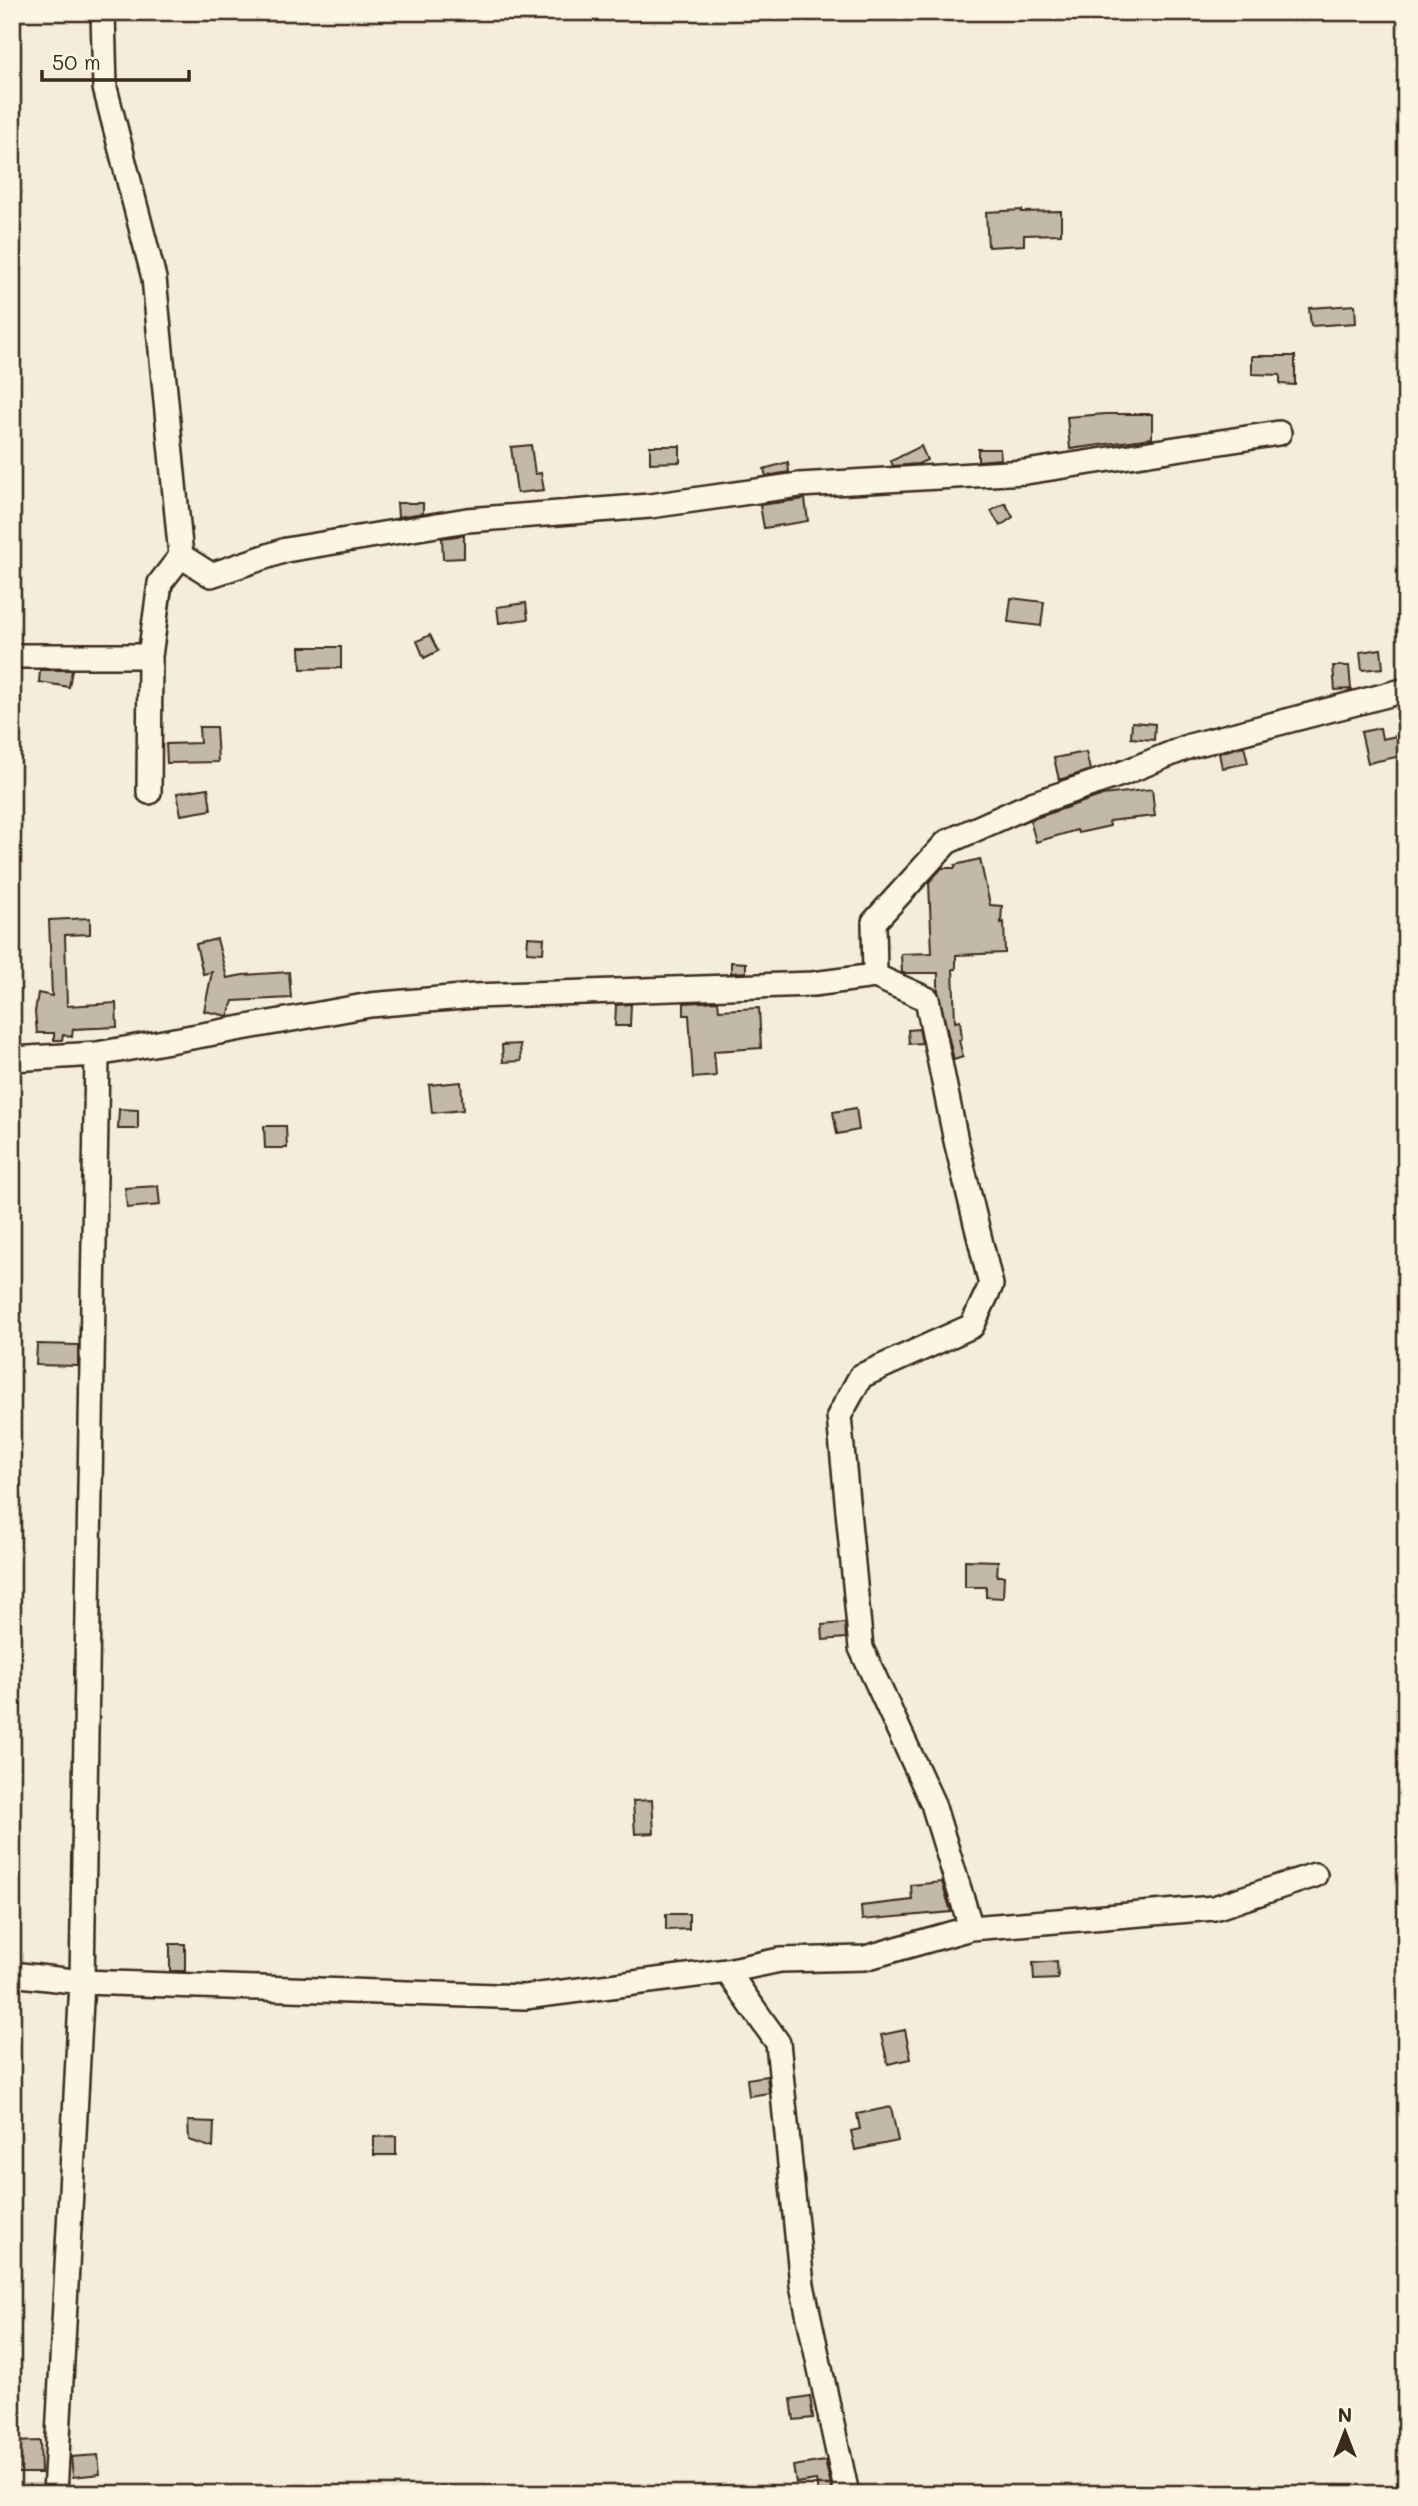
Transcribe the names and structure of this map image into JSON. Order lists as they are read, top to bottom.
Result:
{
  "scale_bar": "50 m",
  "north": "top"
}
